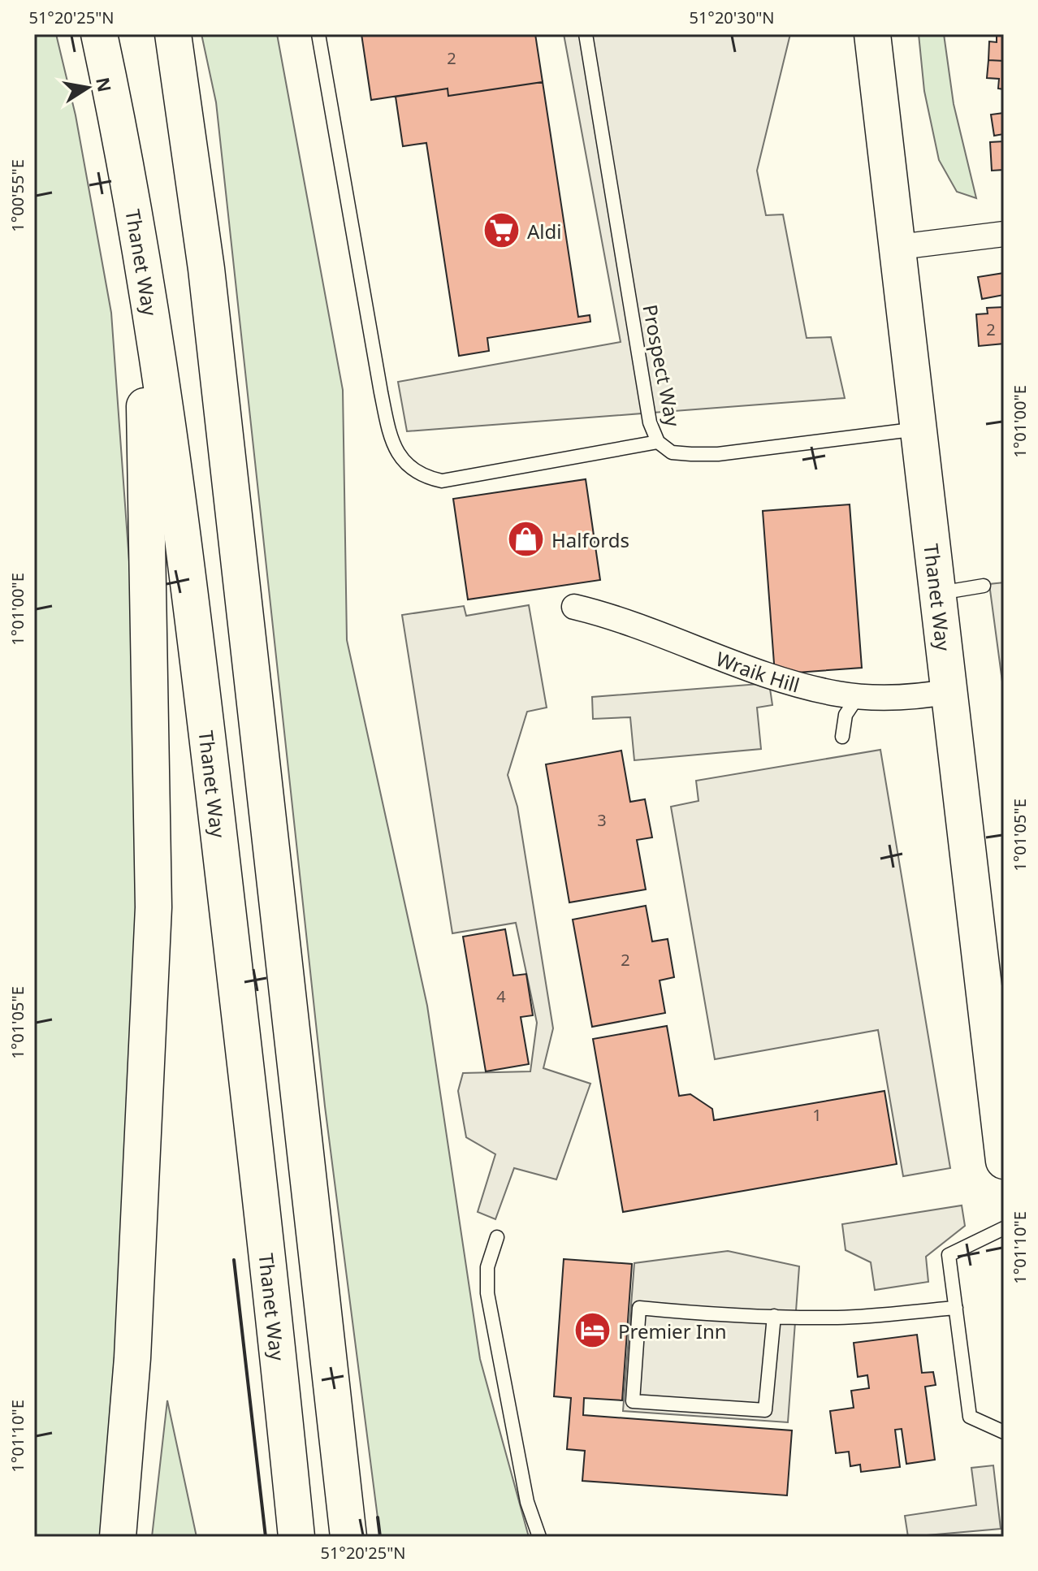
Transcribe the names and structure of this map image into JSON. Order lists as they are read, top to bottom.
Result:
{
  "streets": {
    "main road": ["Thanet Way"],
    "street": ["Wraik Hill"],
    "lane": ["Prospect Way"]
  },
  "crossings": [
    ["Thanet Way", "Prospect Way"],
    ["Thanet Way", "Wraik Hill"]
  ],
  "places": {
    "supermarket": ["Aldi"],
    "shop": ["Halfords"],
    "hotel": ["Premier Inn"]
  },
  "house_numbers": [
    "2",
    "2",
    "3",
    "2",
    "4",
    "1"
  ],
  "north": "right",
  "coordinates": [
    "51°20'25\"N",
    "51°20'30\"N",
    "1°00'55\"E",
    "1°01'00\"E",
    "1°01'05\"E",
    "1°01'10\"E"
  ]
}
